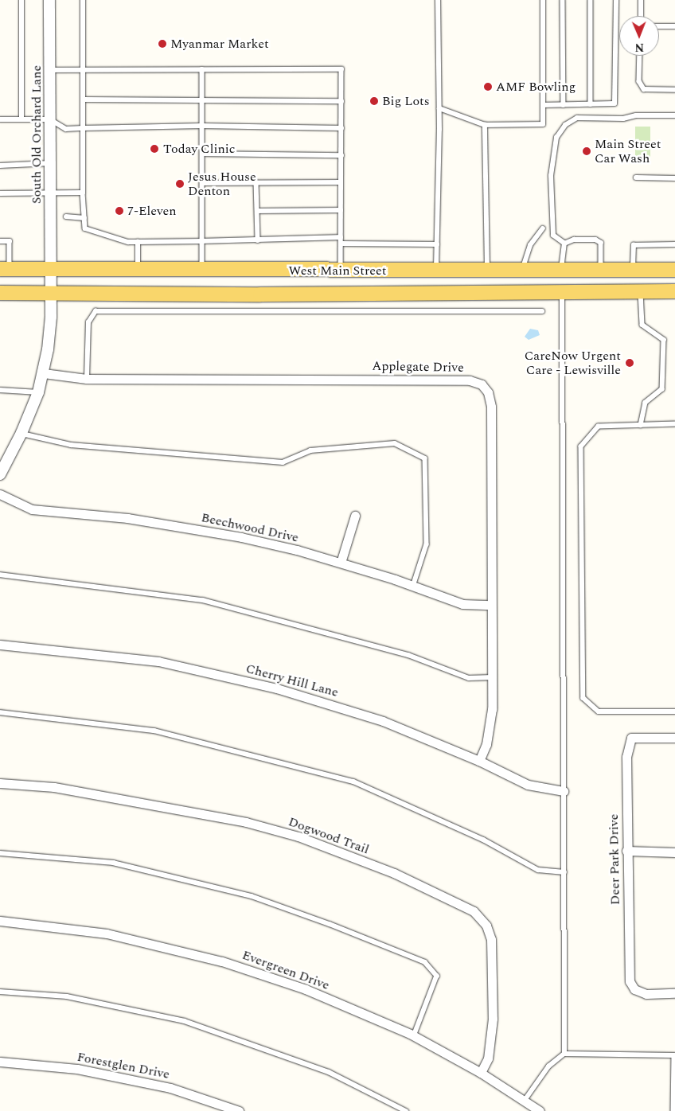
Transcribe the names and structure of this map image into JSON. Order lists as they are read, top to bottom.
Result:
{
  "streets": {
    "main road": ["West Main Street"],
    "street": [
      "South Old Orchard Lane",
      "Applegate Drive",
      "Beechwood Drive",
      "Cherry Hill Lane",
      "Dogwood Trail",
      "Deer Park Drive",
      "Evergreen Drive",
      "Forestglen Drive"
    ]
  },
  "crossings": [
    ["South Old Orchard Lane", "West Main Street"],
    ["South Old Orchard Lane", "Applegate Drive"],
    ["Applegate Drive", "Beechwood Drive"],
    ["Applegate Drive", "Cherry Hill Lane"],
    ["Dogwood Trail", "Evergreen Drive"]
  ],
  "places": [
    "Myanmar Market",
    "AMF Bowling",
    "Big Lots",
    "Today Clinic",
    "Main Street Car Wash",
    "Jesus House Denton",
    "7-Eleven",
    "CareNow Urgent Care - Lewisville"
  ],
  "north": "bottom"
}
